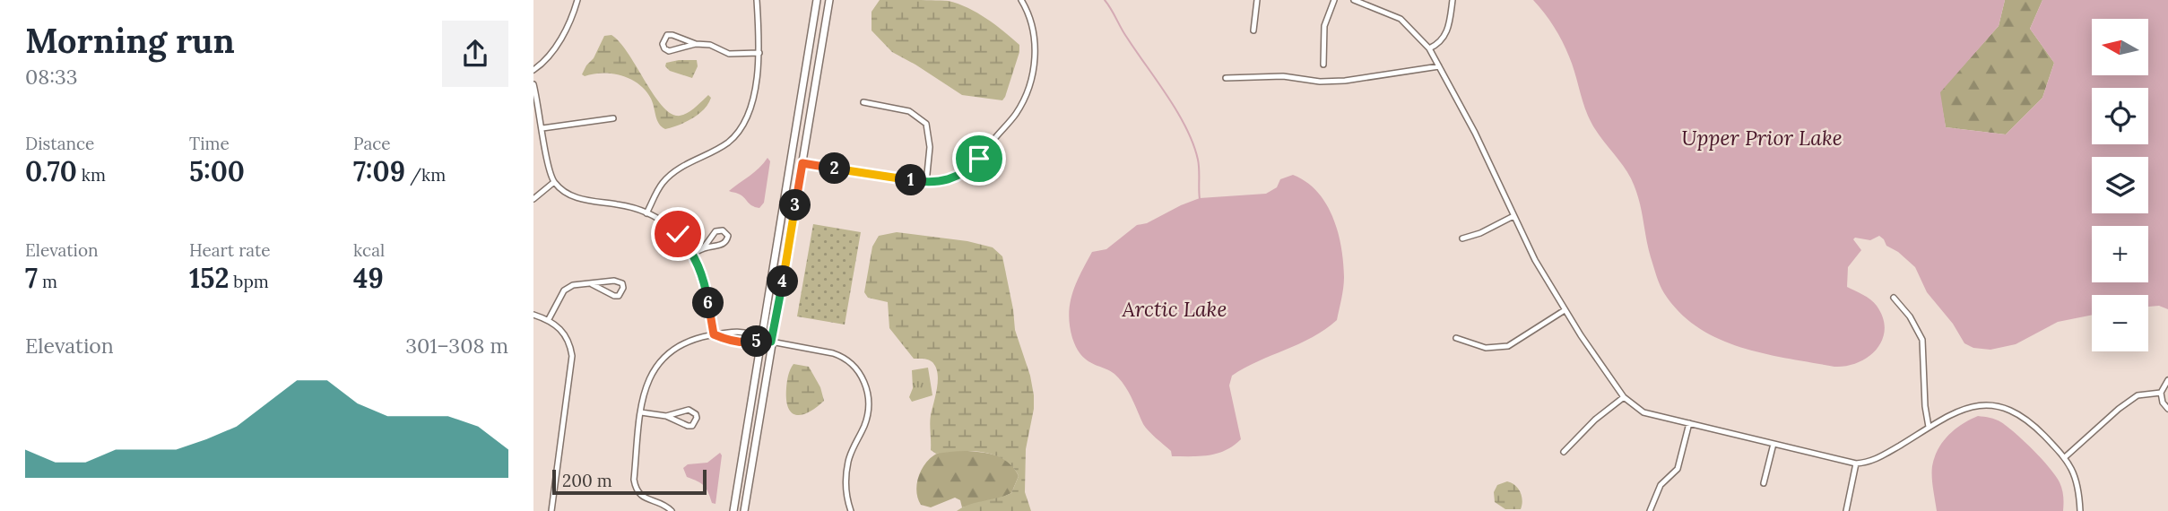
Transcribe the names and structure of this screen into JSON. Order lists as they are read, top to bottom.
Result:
{
  "water": ["Upper Prior Lake", "Arctic Lake"],
  "scale_bar": "200 m",
  "north": "left",
  "page": {
    "heading": ["Morning run", "08:33"],
    "map_buttons": ["+", "−"],
    "stats": [
      ["Distance", "0.70 km"],
      ["Time", "5:00"],
      ["Pace", "7:09 /km"],
      ["Elevation", "7 m"],
      ["Heart rate", "152 bpm"],
      ["kcal", "49"]
    ],
    "pins": [
      "2",
      "1",
      "3",
      "4",
      "6",
      "5"
    ],
    "chart": ["Elevation", "301–308 m"],
    "scale": "200 m"
  }
}
